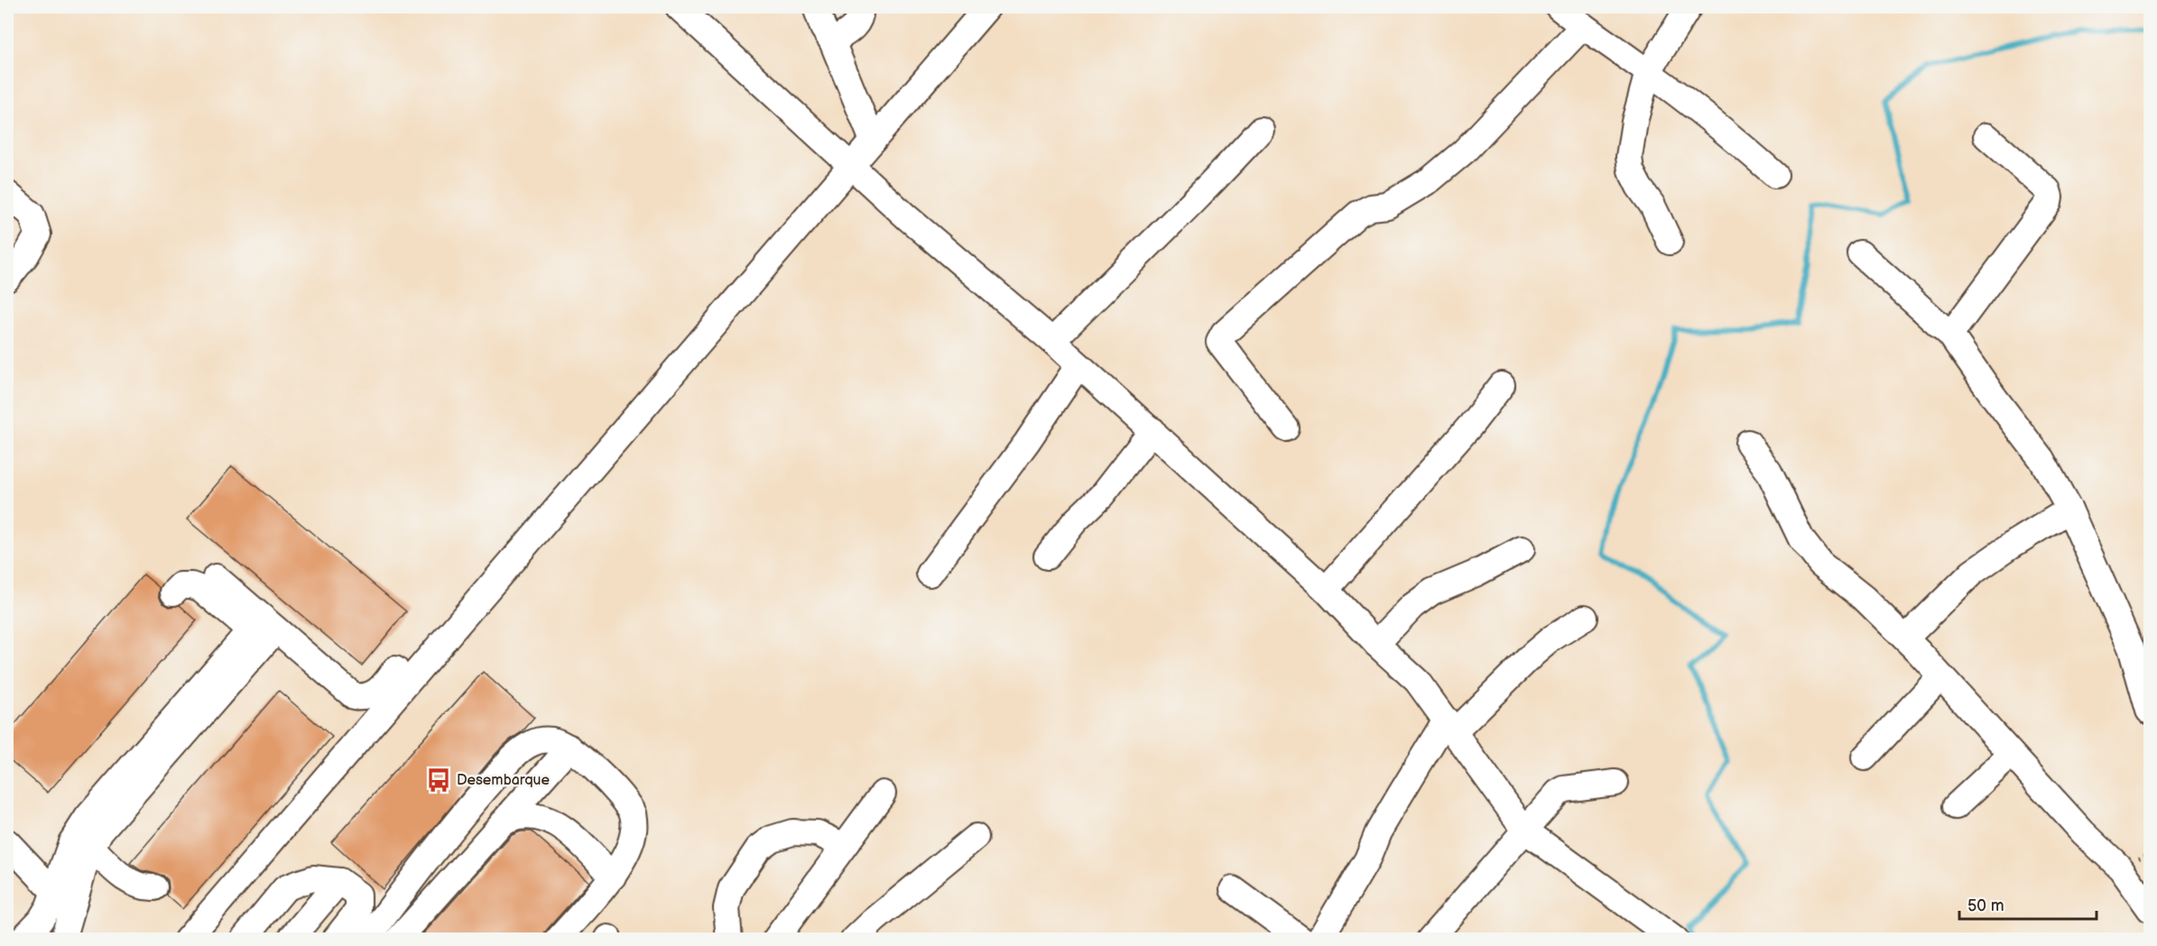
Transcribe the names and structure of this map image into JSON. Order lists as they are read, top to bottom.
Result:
{
  "places": {
    "bus stop": ["Desembarque"]
  },
  "scale_bar": "50 m"
}
